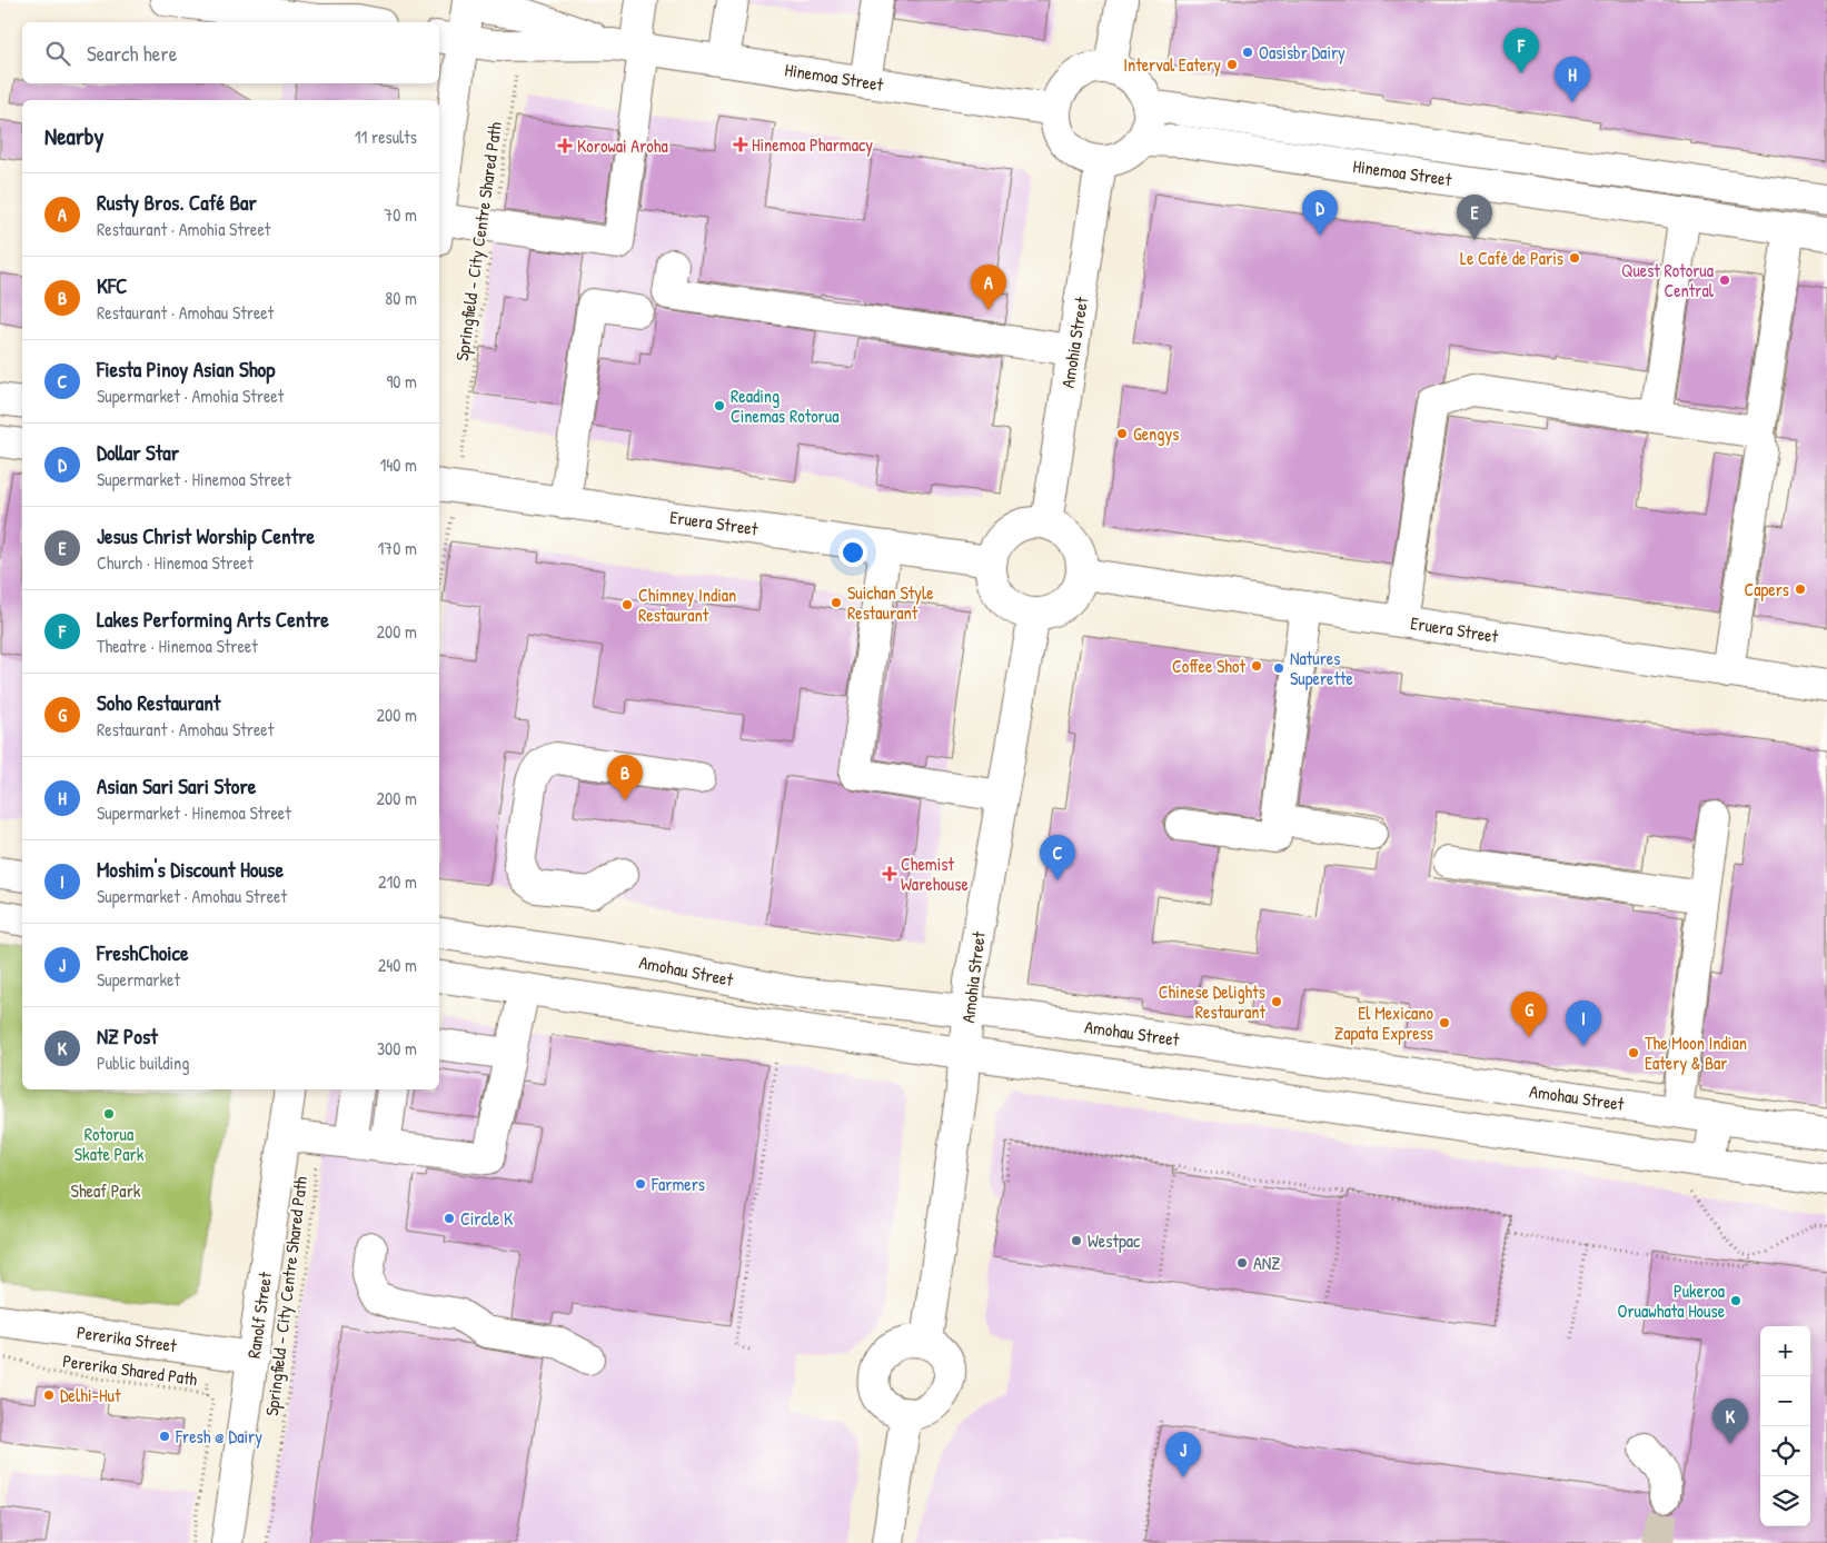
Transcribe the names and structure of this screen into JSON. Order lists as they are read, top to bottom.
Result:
{
  "streets": {
    "street": [
      "Hinemoa Street",
      "Amohia Street",
      "Eruera Street",
      "Amohau Street",
      "Ranolf Street",
      "Pererika Street"
    ],
    "path": ["Springfield - City Centre Shared Path", "Pererika Shared Path"]
  },
  "crossings": [
    ["Hinemoa Street", "Amohia Street"],
    ["Amohia Street", "Eruera Street"],
    ["Amohia Street", "Amohau Street"],
    ["Ranolf Street", "Pererika Street"]
  ],
  "parks": ["Sheaf Park"],
  "places": {
    "other": [
      "Oasisbr Dairy",
      "Interval Eatery",
      "Le Café de Paris",
      "Quest Rotorua Central",
      "Reading Cinemas Rotorua",
      "Gengys",
      "Capers",
      "Suichan Style Restaurant",
      "Chimney Indian Restaurant",
      "Coffee Shot",
      "Natures Superette",
      "Chinese Delights Restaurant",
      "El Mexicano Zapata Express",
      "The Moon Indian Eatery & Bar",
      "Rotorua Skate Park",
      "Farmers",
      "Circle K",
      "Westpac",
      "ANZ",
      "Pukeroa Oruawhata House",
      "Delhi-Hut",
      "Fresh @ Dairy"
    ],
    "health": ["Hinemoa Pharmacy", "Korowai Aroha", "Chemist Warehouse"]
  },
  "page": {
    "search": "Search here",
    "pins": [
      "F",
      "H",
      "D",
      "E",
      "A",
      "B",
      "C",
      "G",
      "I",
      "K",
      "J"
    ],
    "heading": ["Nearby", "11 results"],
    "list": [
      {
        "mark": "A",
        "name": "Rusty Bros. Café Bar",
        "note": "Restaurant · Amohia Street",
        "value": "70 m"
      },
      {
        "mark": "B",
        "name": "KFC",
        "note": "Restaurant · Amohau Street",
        "value": "80 m"
      },
      {
        "mark": "C",
        "name": "Fiesta Pinoy Asian Shop",
        "note": "Supermarket · Amohia Street",
        "value": "90 m"
      },
      {
        "mark": "D",
        "name": "Dollar Star",
        "note": "Supermarket · Hinemoa Street",
        "value": "140 m"
      },
      {
        "mark": "E",
        "name": "Jesus Christ Worship Centre",
        "note": "Church · Hinemoa Street",
        "value": "170 m"
      },
      {
        "mark": "F",
        "name": "Lakes Performing Arts Centre",
        "note": "Theatre · Hinemoa Street",
        "value": "200 m"
      },
      {
        "mark": "G",
        "name": "Soho Restaurant",
        "note": "Restaurant · Amohau Street",
        "value": "200 m"
      },
      {
        "mark": "H",
        "name": "Asian Sari Sari Store",
        "note": "Supermarket · Hinemoa Street",
        "value": "200 m"
      },
      {
        "mark": "I",
        "name": "Moshim's Discount House",
        "note": "Supermarket · Amohau Street",
        "value": "210 m"
      },
      {
        "mark": "J",
        "name": "FreshChoice",
        "note": "Supermarket",
        "value": "240 m"
      },
      {
        "mark": "K",
        "name": "NZ Post",
        "note": "Public building",
        "value": "300 m"
      }
    ],
    "map_buttons": ["+", "−"]
  }
}
